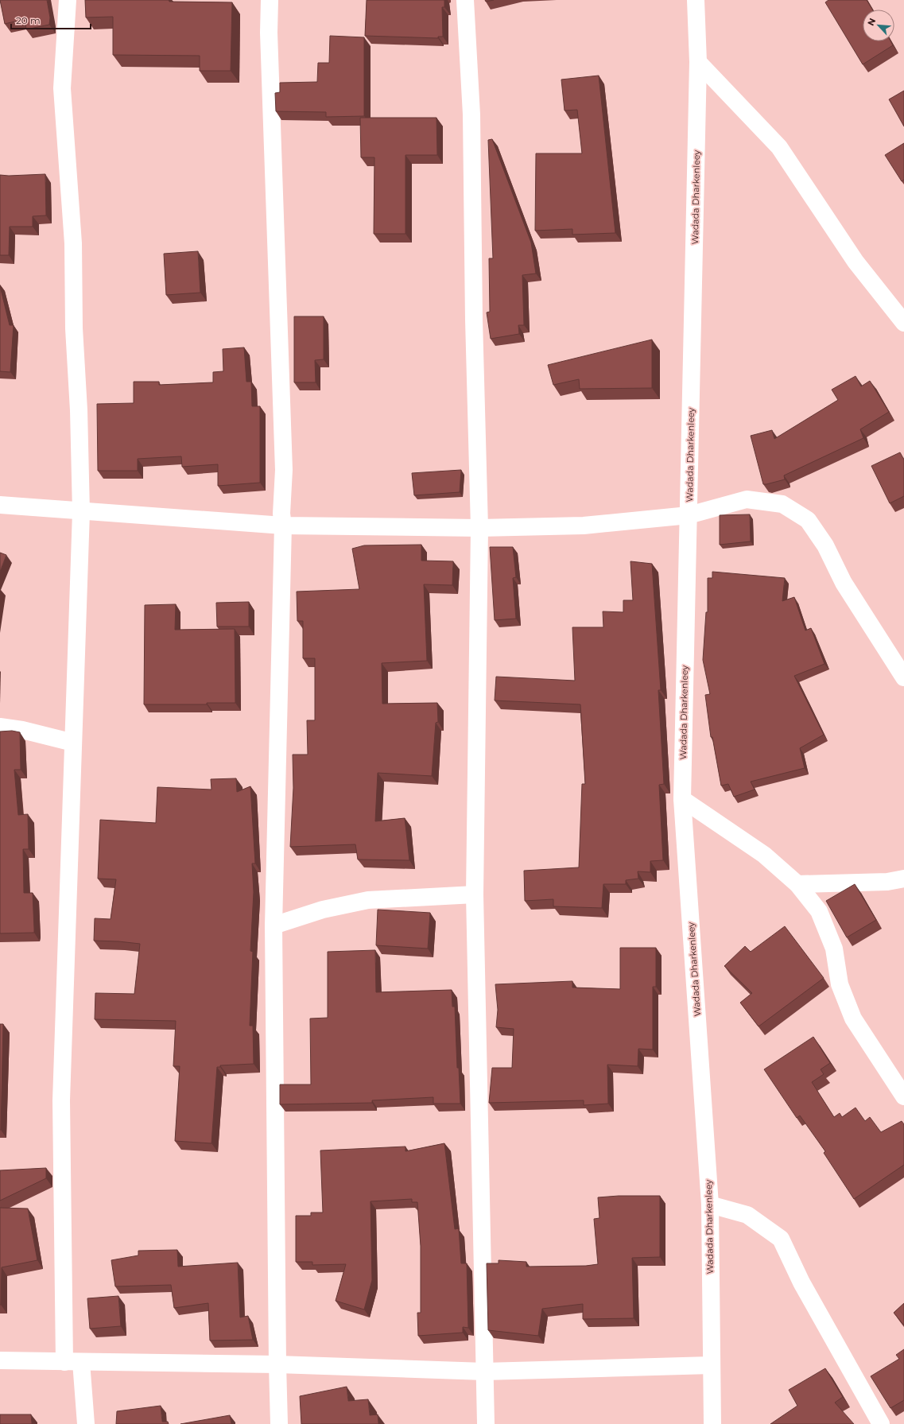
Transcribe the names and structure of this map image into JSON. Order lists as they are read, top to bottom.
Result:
{
  "streets": {
    "street": ["Wadada Dharkenleey"]
  },
  "scale_bar": "20 m",
  "north": "top left"
}
